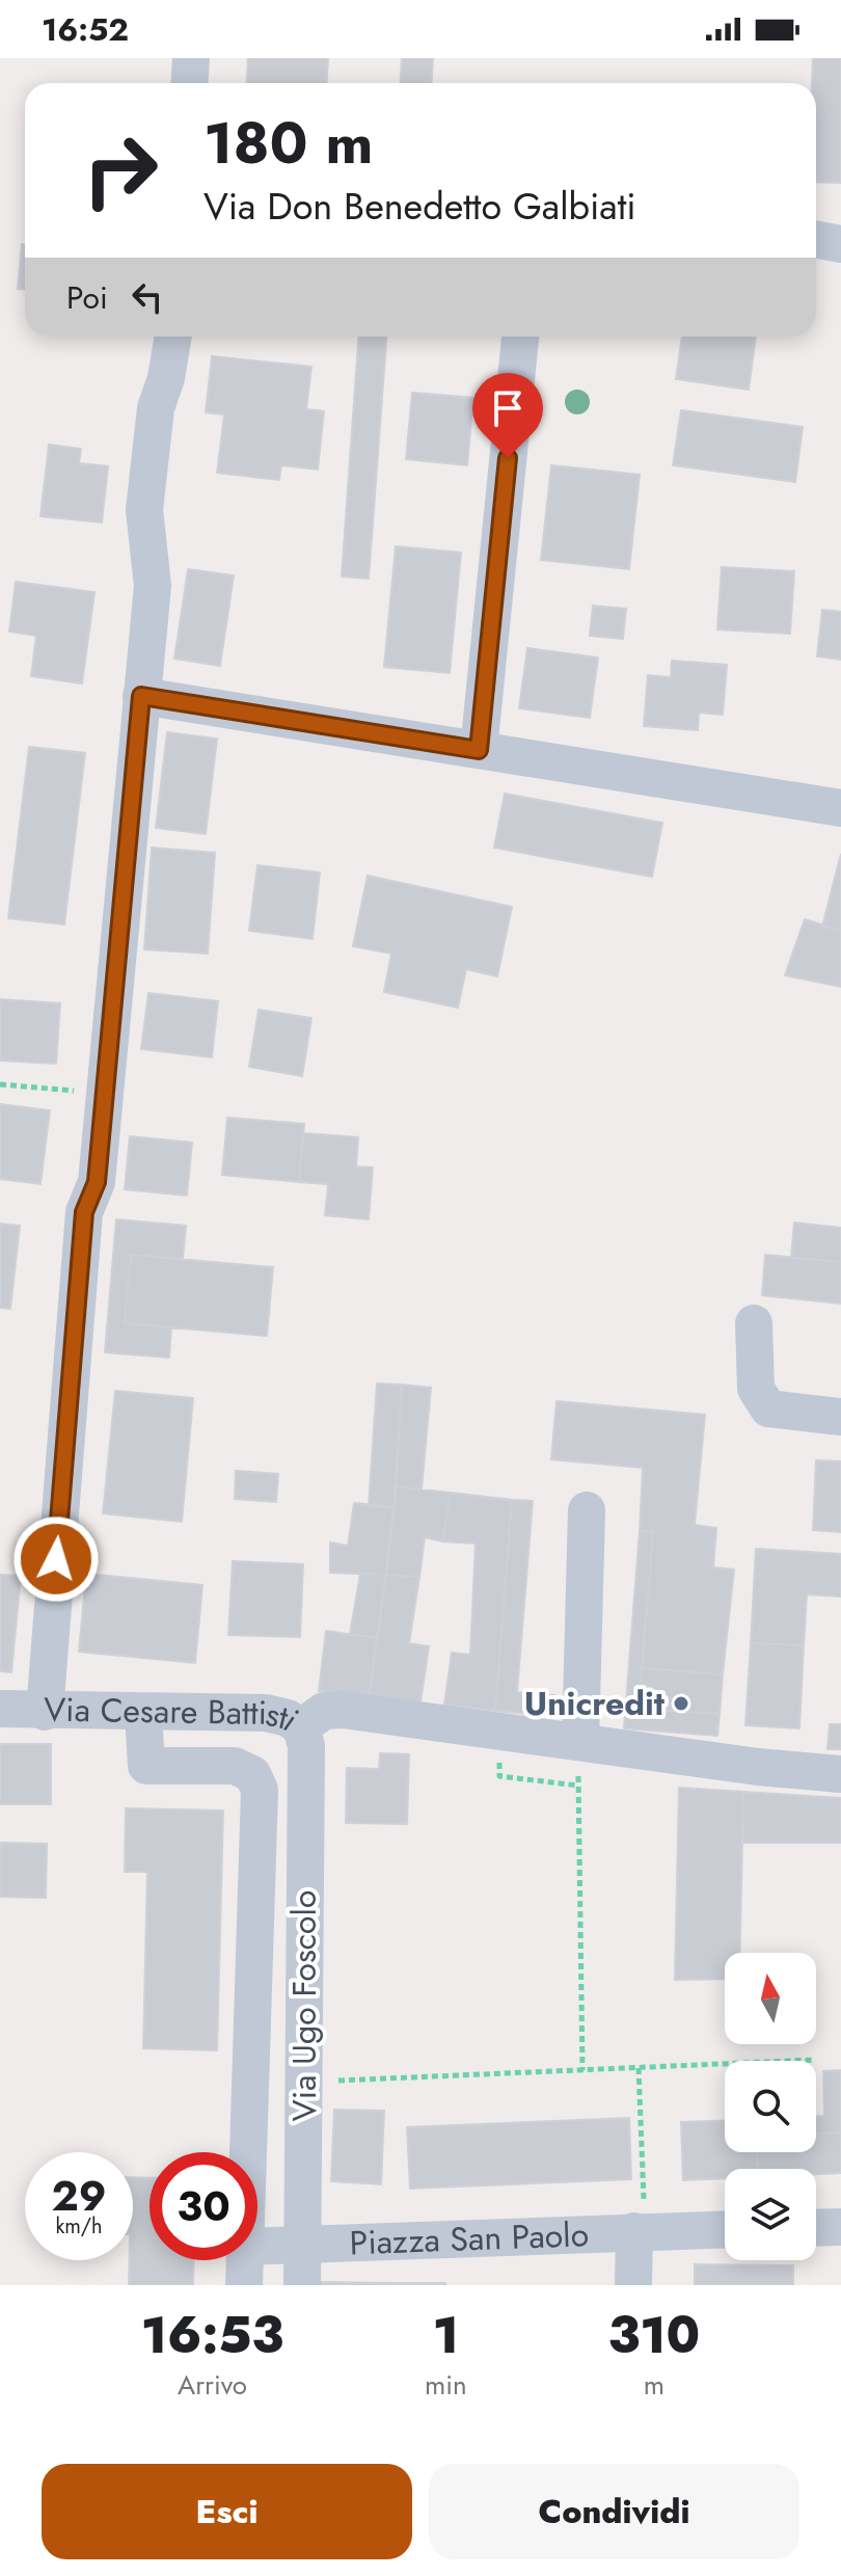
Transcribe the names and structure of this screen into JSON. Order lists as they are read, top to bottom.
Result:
{
  "streets": {
    "street": ["Via Cesare Battisti", "Via Ugo Foscolo", "Piazza San Paolo"]
  },
  "crossings": [
    ["Via Cesare Battisti", "Via Ugo Foscolo"],
    ["Via Ugo Foscolo", "Piazza San Paolo"]
  ],
  "places": ["Unicredit"],
  "north": "top",
  "page": {
    "status": "16:52",
    "turn": ["180 m", "Via Don Benedetto Galbiati"],
    "then": "Poi",
    "speed": "29 km/h",
    "limit": "30",
    "eta": [
      "16:53",
      "Arrivo",
      "1",
      "min",
      "310",
      "m"
    ],
    "buttons": ["Esci", "Condividi"]
  }
}
